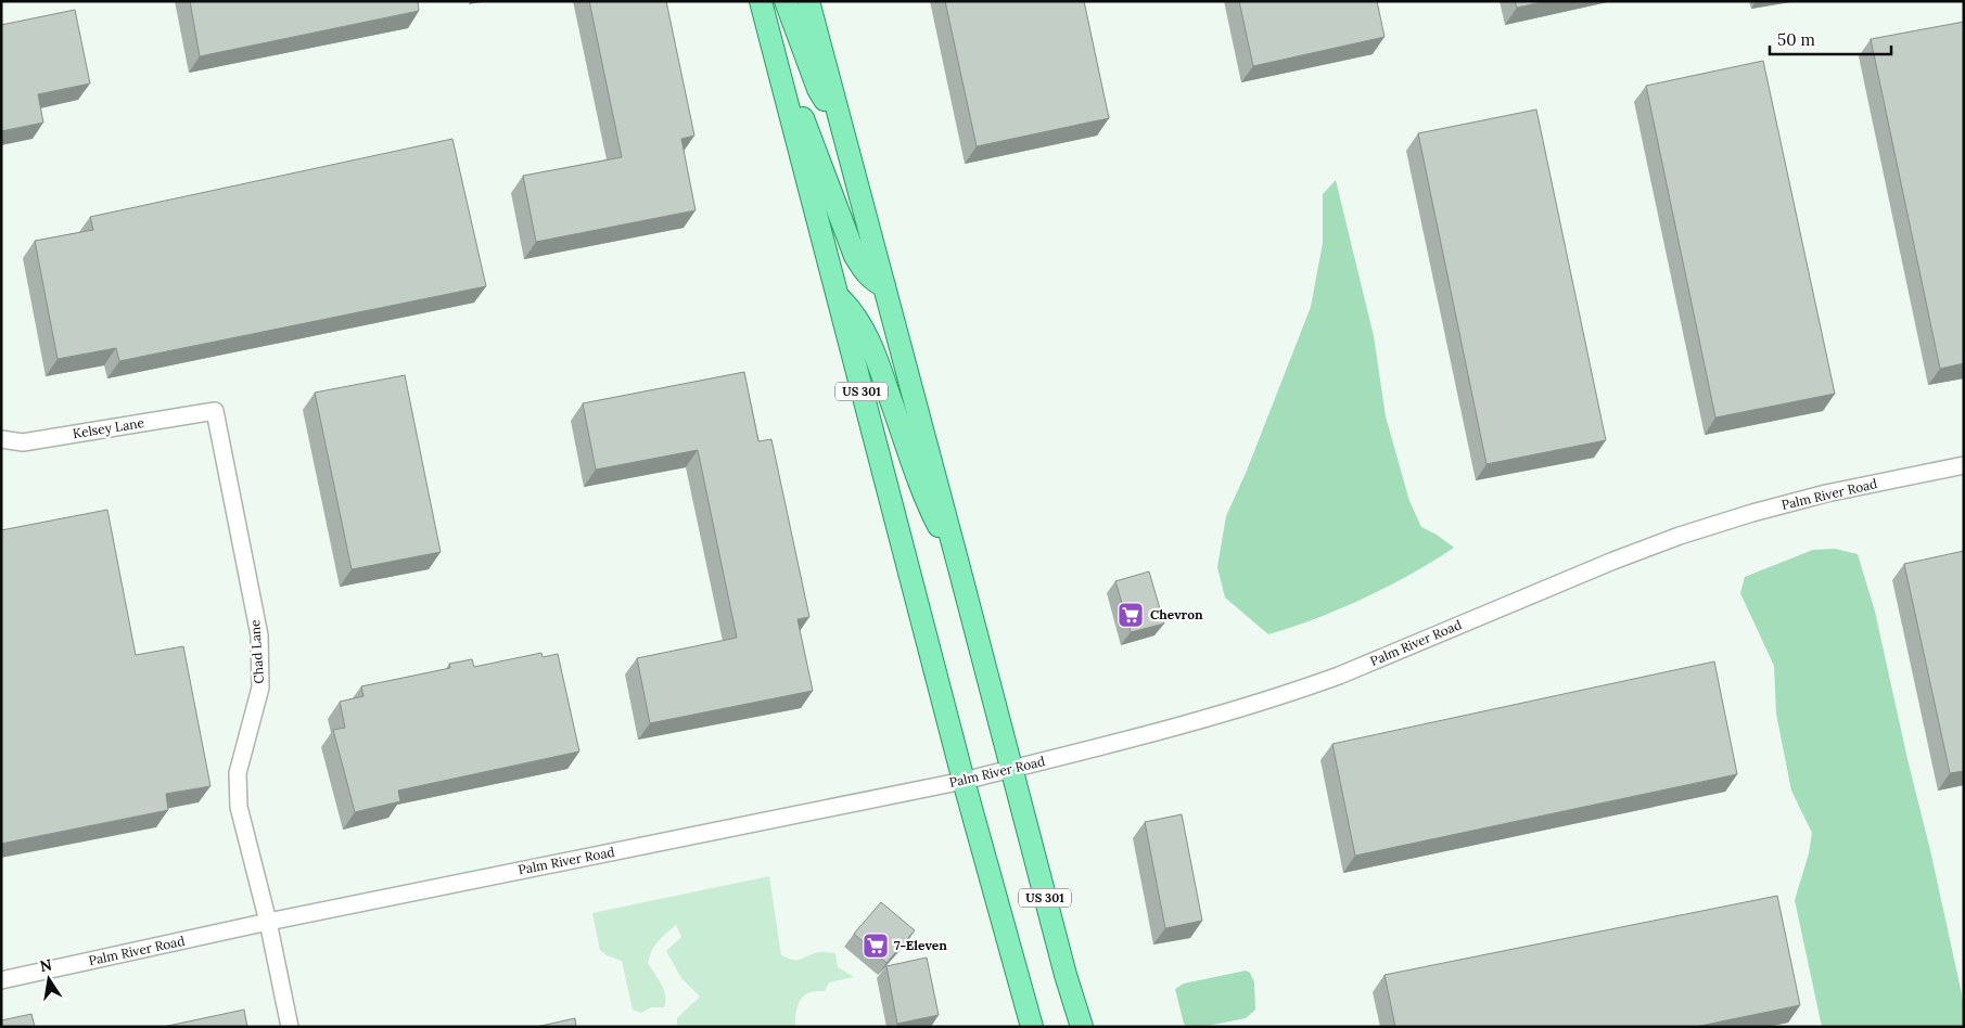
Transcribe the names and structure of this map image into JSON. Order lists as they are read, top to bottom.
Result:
{
  "streets": {
    "main road": ["US 301"],
    "street": ["Kelsey Lane", "Palm River Road", "Chad Lane"]
  },
  "crossings": [
    ["US 301", "Palm River Road"],
    ["Kelsey Lane", "Chad Lane"],
    ["Palm River Road", "Chad Lane"]
  ],
  "places": {
    "supermarket": ["Chevron", "7-Eleven"]
  },
  "scale_bar": "50 m",
  "north": "top"
}
